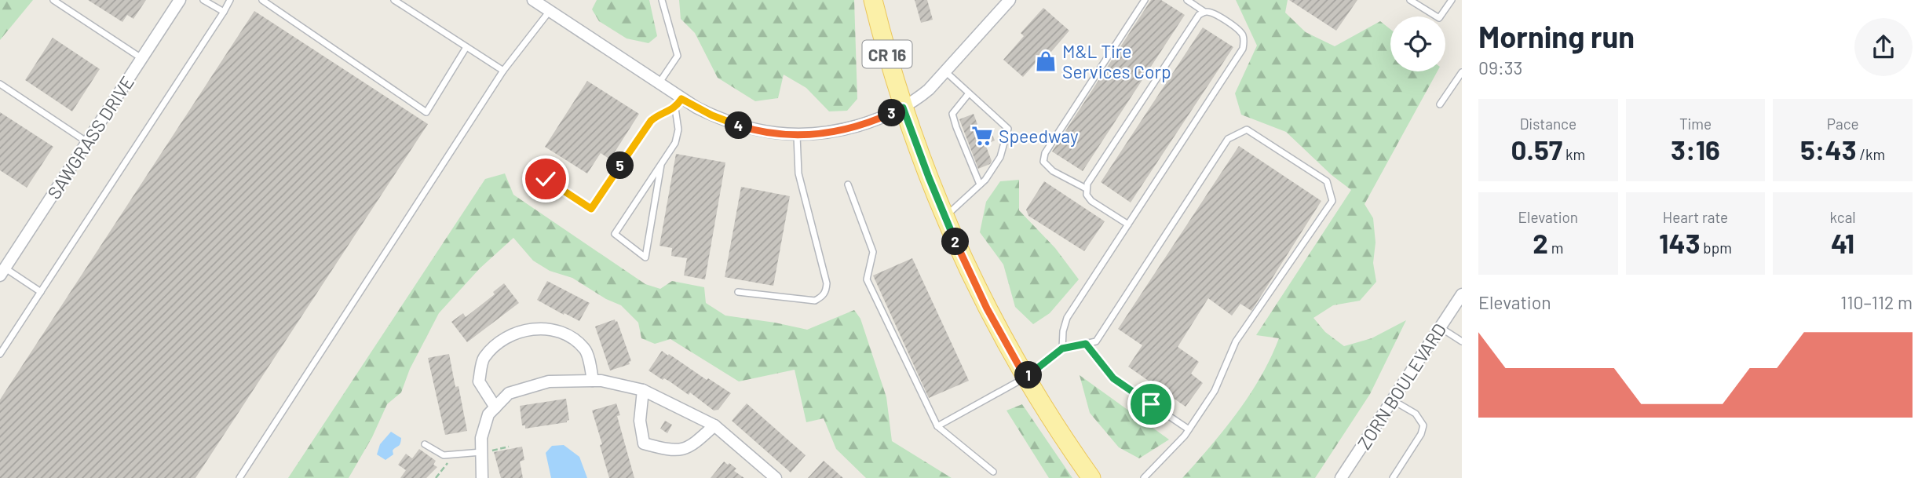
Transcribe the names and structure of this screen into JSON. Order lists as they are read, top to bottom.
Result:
{
  "streets": {
    "main road": ["CR 16"],
    "street": ["SAWGRASS DRIVE", "ZORN BOULEVARD"]
  },
  "places": {
    "shop": ["M&L Tire Services Corp"],
    "supermarket": ["Speedway"]
  },
  "page": {
    "heading": ["Morning run", "09:33"],
    "stats": [
      ["Distance", "0.57 km"],
      ["Time", "3:16"],
      ["Pace", "5:43 /km"],
      ["Elevation", "2 m"],
      ["Heart rate", "143 bpm"],
      ["kcal", "41"]
    ],
    "pins": [
      "3",
      "4",
      "5",
      "2",
      "1"
    ],
    "chart": ["Elevation", "110–112 m"]
  }
}
